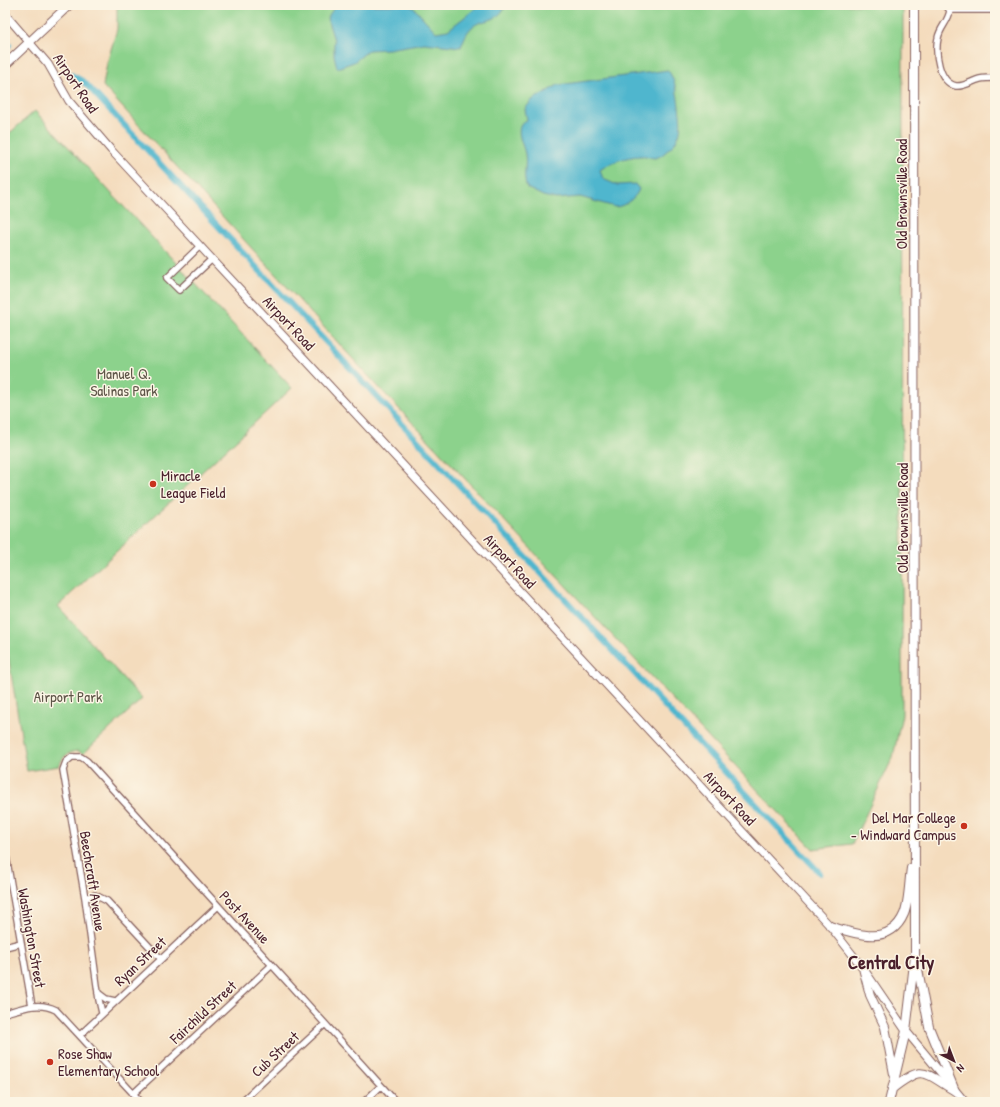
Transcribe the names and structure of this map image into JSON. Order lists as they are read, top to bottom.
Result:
{
  "streets": {
    "main road": ["Old Brownsville Road"],
    "street": [
      "Airport Road",
      "Beechcraft Avenue",
      "Post Avenue",
      "Washington Street",
      "Ryan Street",
      "Fairchild Street",
      "Cub Street"
    ]
  },
  "crossings": [
    ["Airport Road", "Old Brownsville Road"],
    ["Beechcraft Avenue", "Post Avenue"],
    ["Beechcraft Avenue", "Ryan Street"],
    ["Post Avenue", "Ryan Street"],
    ["Post Avenue", "Fairchild Street"],
    ["Post Avenue", "Cub Street"]
  ],
  "districts": ["Central City"],
  "parks": ["Manuel Q. Salinas Park", "Airport Park"],
  "places": ["Miracle League Field", "Del Mar College - Windward Campus", "Rose Shaw Elementary School"],
  "north": "bottom right"
}
